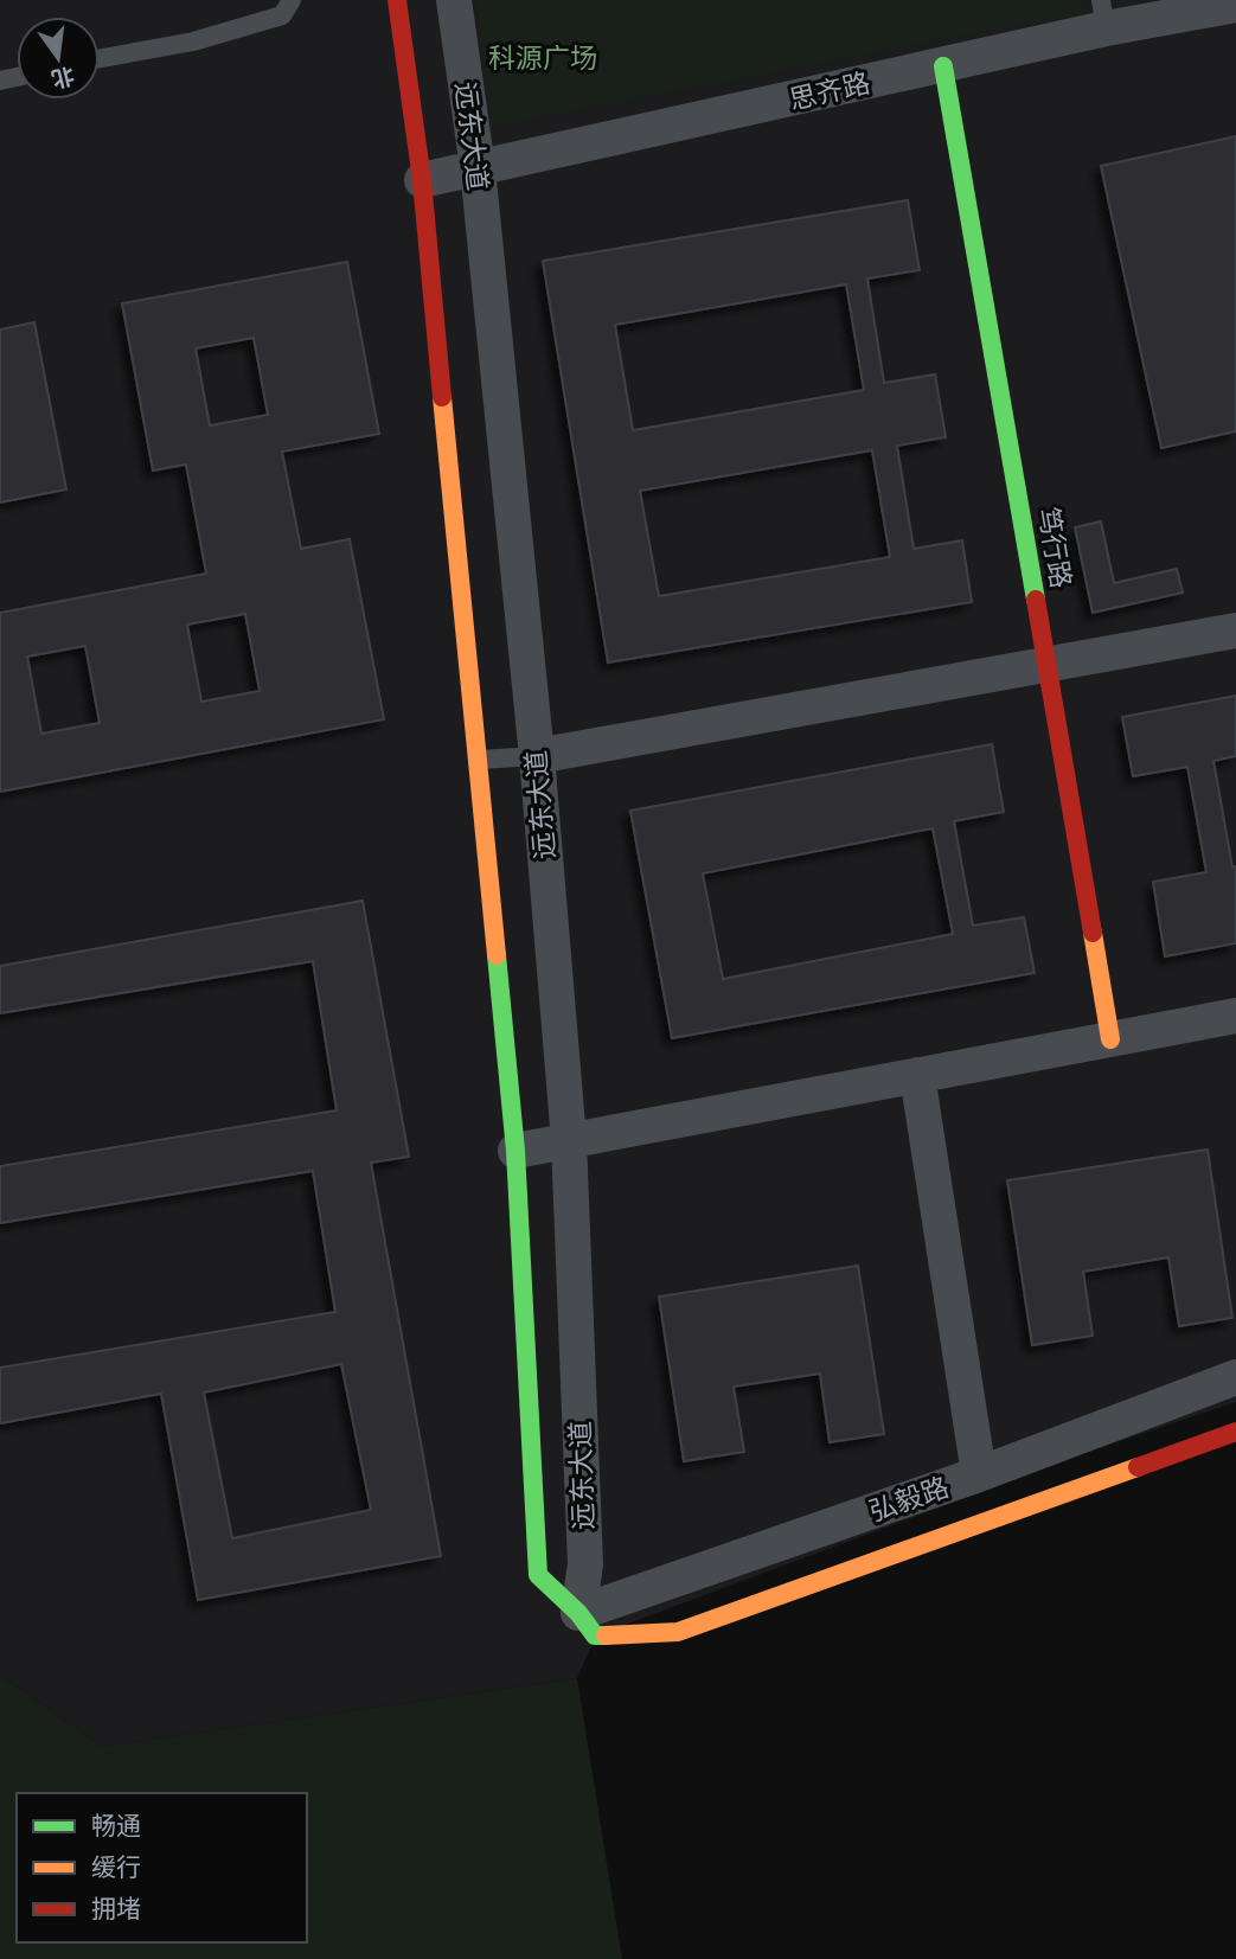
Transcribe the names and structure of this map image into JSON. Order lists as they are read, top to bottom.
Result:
{
  "streets": {
    "street": [
      "思齐路",
      "远东大道",
      "笃行路",
      "弘毅路"
    ]
  },
  "crossings": [
    ["思齐路", "远东大道"],
    ["思齐路", "笃行路"],
    ["远东大道", "弘毅路"]
  ],
  "parks": ["科源广场"],
  "legend": ["畅通", "缓行", "拥堵"],
  "north": "bottom"
}
